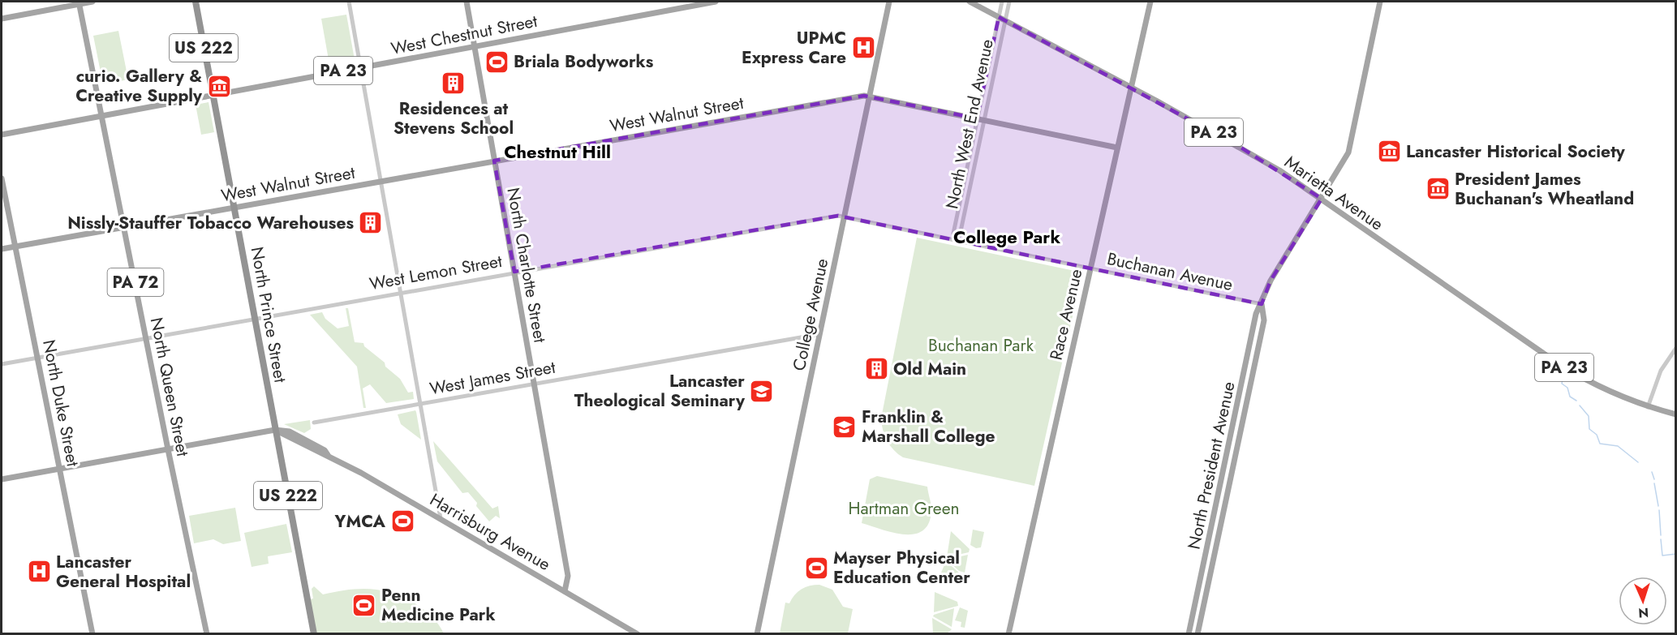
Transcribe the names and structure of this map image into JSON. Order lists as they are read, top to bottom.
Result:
{
  "streets": {
    "highway": ["US 222", "North Prince Street"],
    "main road": [
      "West Chestnut Street",
      "PA 23",
      "West Walnut Street",
      "Marietta Avenue",
      "North Charlotte Street",
      "PA 72",
      "College Avenue",
      "Race Avenue",
      "North Queen Street",
      "North Duke Street",
      "North President Avenue",
      "Harrisburg Avenue"
    ],
    "street": [
      "North West End Avenue",
      "Buchanan Avenue",
      "West Lemon Street",
      "West James Street"
    ]
  },
  "crossings": [
    ["West Chestnut Street", "PA 23"],
    ["West Chestnut Street", "North Charlotte Street"],
    ["West Chestnut Street", "North Prince Street"],
    ["West Chestnut Street", "North Queen Street"],
    ["PA 23", "North Queen Street"],
    ["West Walnut Street", "North West End Avenue"],
    ["West Walnut Street", "North Charlotte Street"],
    ["West Walnut Street", "North Prince Street"],
    ["West Walnut Street", "College Avenue"],
    ["West Walnut Street", "Race Avenue"],
    ["West Walnut Street", "North Queen Street"],
    ["West Walnut Street", "North Duke Street"],
    ["North West End Avenue", "Marietta Avenue"],
    ["North West End Avenue", "Buchanan Avenue"],
    ["Marietta Avenue", "Race Avenue"],
    ["Marietta Avenue", "North President Avenue"],
    ["North Charlotte Street", "West Lemon Street"],
    ["North Charlotte Street", "West James Street"],
    ["North Charlotte Street", "Harrisburg Avenue"],
    ["Buchanan Avenue", "West Lemon Street"],
    ["Buchanan Avenue", "College Avenue"],
    ["Buchanan Avenue", "Race Avenue"],
    ["Buchanan Avenue", "North President Avenue"],
    ["West Lemon Street", "North Prince Street"],
    ["West Lemon Street", "College Avenue"],
    ["West Lemon Street", "North Queen Street"],
    ["West Lemon Street", "North Duke Street"],
    ["North Prince Street", "Harrisburg Avenue"],
    ["College Avenue", "West James Street"]
  ],
  "districts": ["Chestnut Hill", "College Park"],
  "parks": ["Buchanan Park", "Hartman Green"],
  "places": {
    "hospital": ["UPMC Express Care", "Lancaster General Hospital"],
    "sports": [
      "Briala Bodyworks",
      "YMCA",
      "Mayser Physical Education Center",
      "Penn Medicine Park"
    ],
    "building": ["Residences at Stevens School", "Nissly-Stauffer Tobacco Warehouses", "Old Main"],
    "museum": ["curio. Gallery & Creative Supply", "Lancaster Historical Society", "President James Buchanan's Wheatland"],
    "school or university": ["Lancaster Theological Seminary", "Franklin & Marshall College"]
  },
  "north": "bottom"
}
